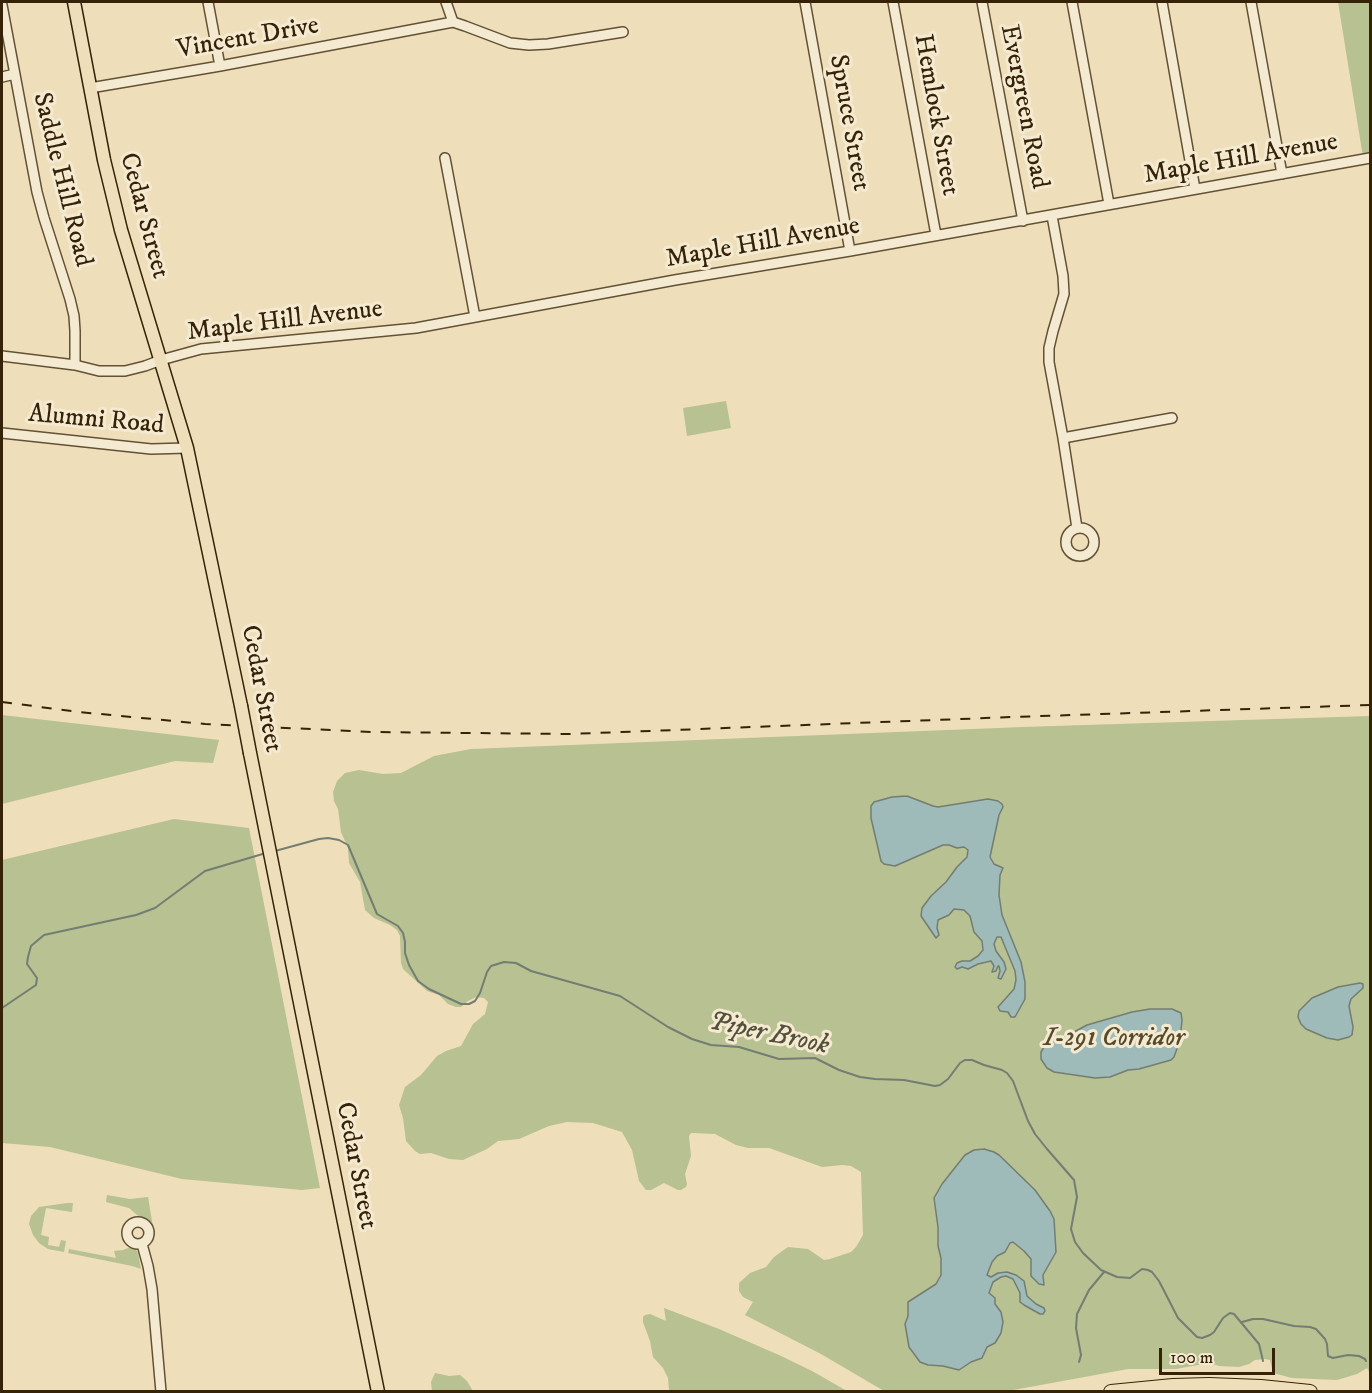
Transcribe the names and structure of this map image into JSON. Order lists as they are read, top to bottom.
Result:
{
  "streets": {
    "main road": ["Cedar Street"],
    "street": [
      "Vincent Drive",
      "Evergreen Road",
      "Hemlock Street",
      "Spruce Street",
      "Maple Hill Avenue",
      "Saddle Hill Road",
      "Alumni Road"
    ]
  },
  "crossings": [
    ["Vincent Drive", "Cedar Street"],
    ["Evergreen Road", "Maple Hill Avenue"],
    ["Hemlock Street", "Maple Hill Avenue"],
    ["Spruce Street", "Maple Hill Avenue"],
    ["Maple Hill Avenue", "Saddle Hill Road"],
    ["Maple Hill Avenue", "Cedar Street"],
    ["Cedar Street", "Alumni Road"]
  ],
  "water": ["Piper Brook"],
  "parks": ["I-291 Corridor"],
  "scale_bar": "100 m"
}
